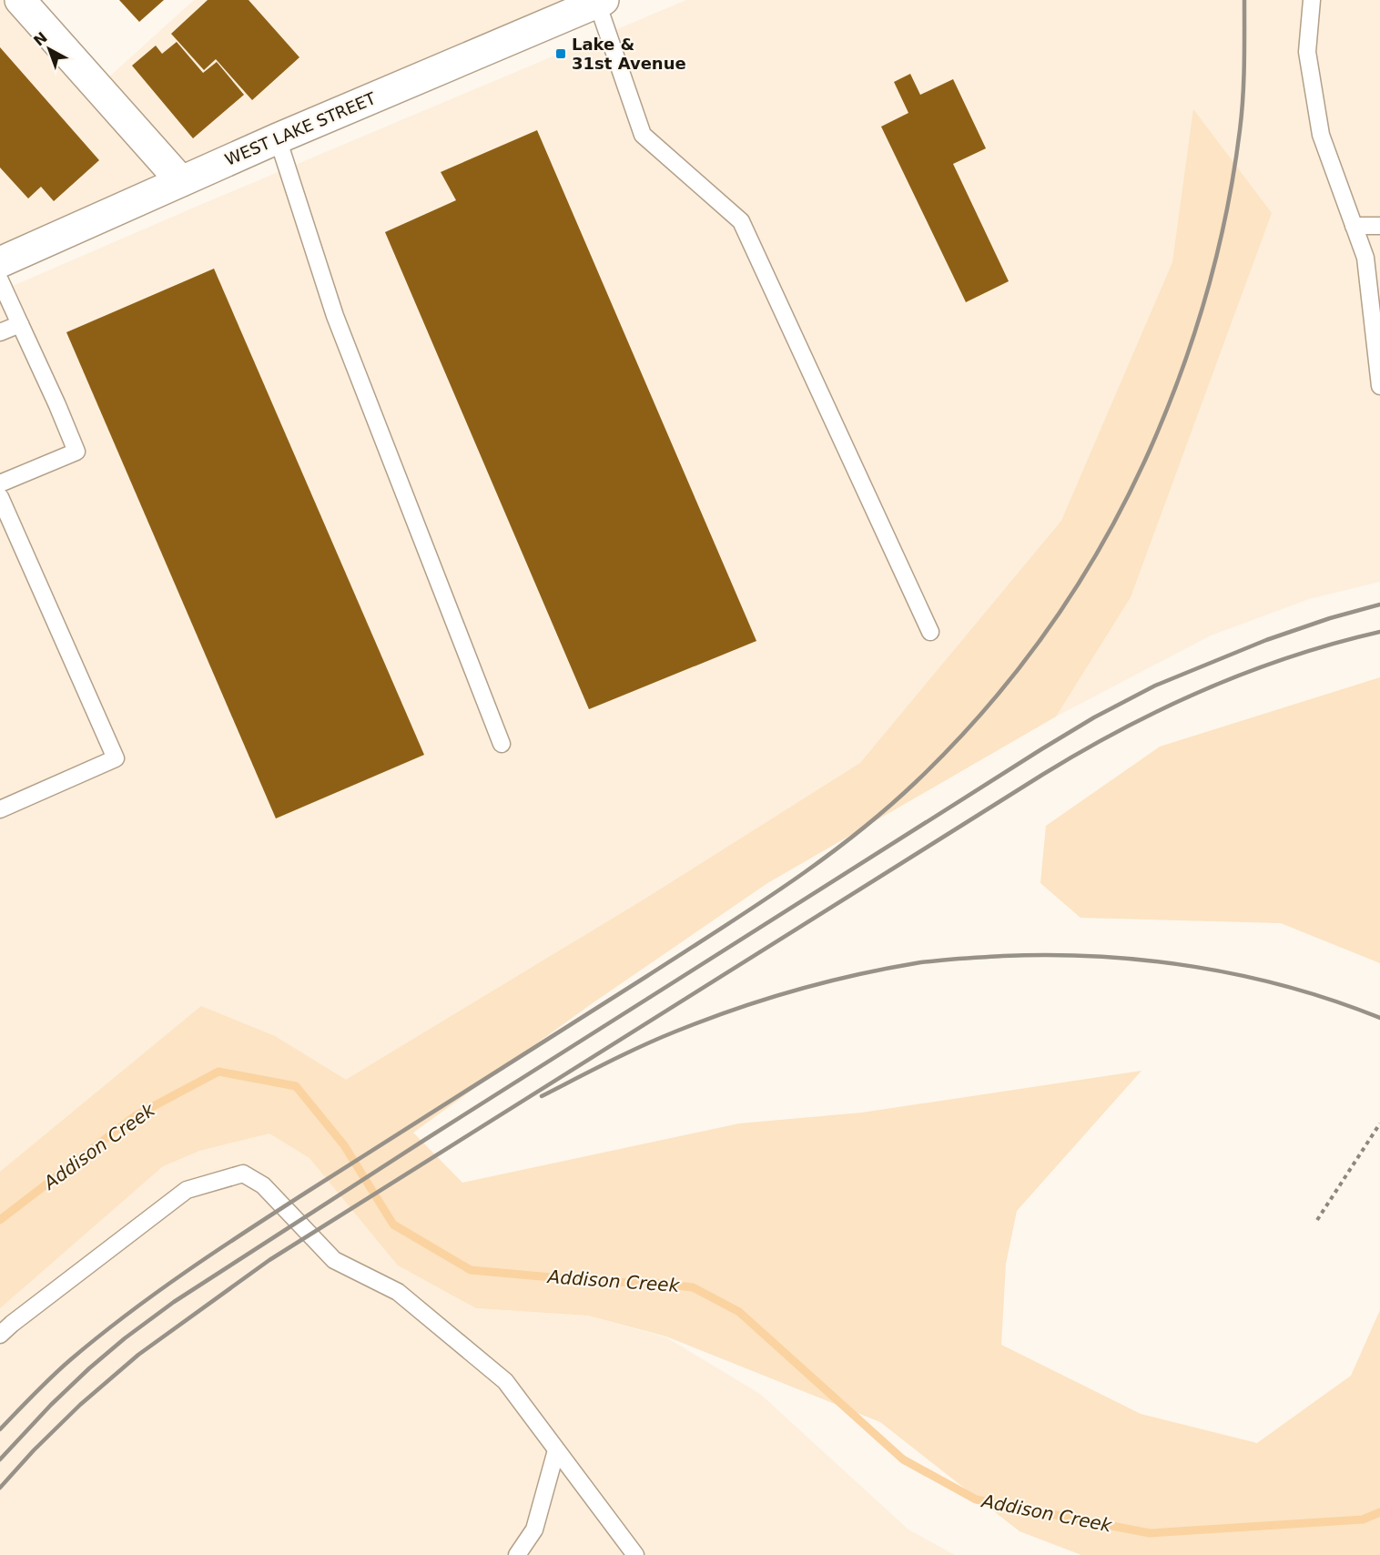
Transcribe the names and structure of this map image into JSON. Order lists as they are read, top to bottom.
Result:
{
  "streets": {
    "main road": ["WEST LAKE STREET"]
  },
  "water": ["Addison Creek"],
  "places": {
    "transit": ["Lake & 31st Avenue"]
  },
  "north": "top left"
}
